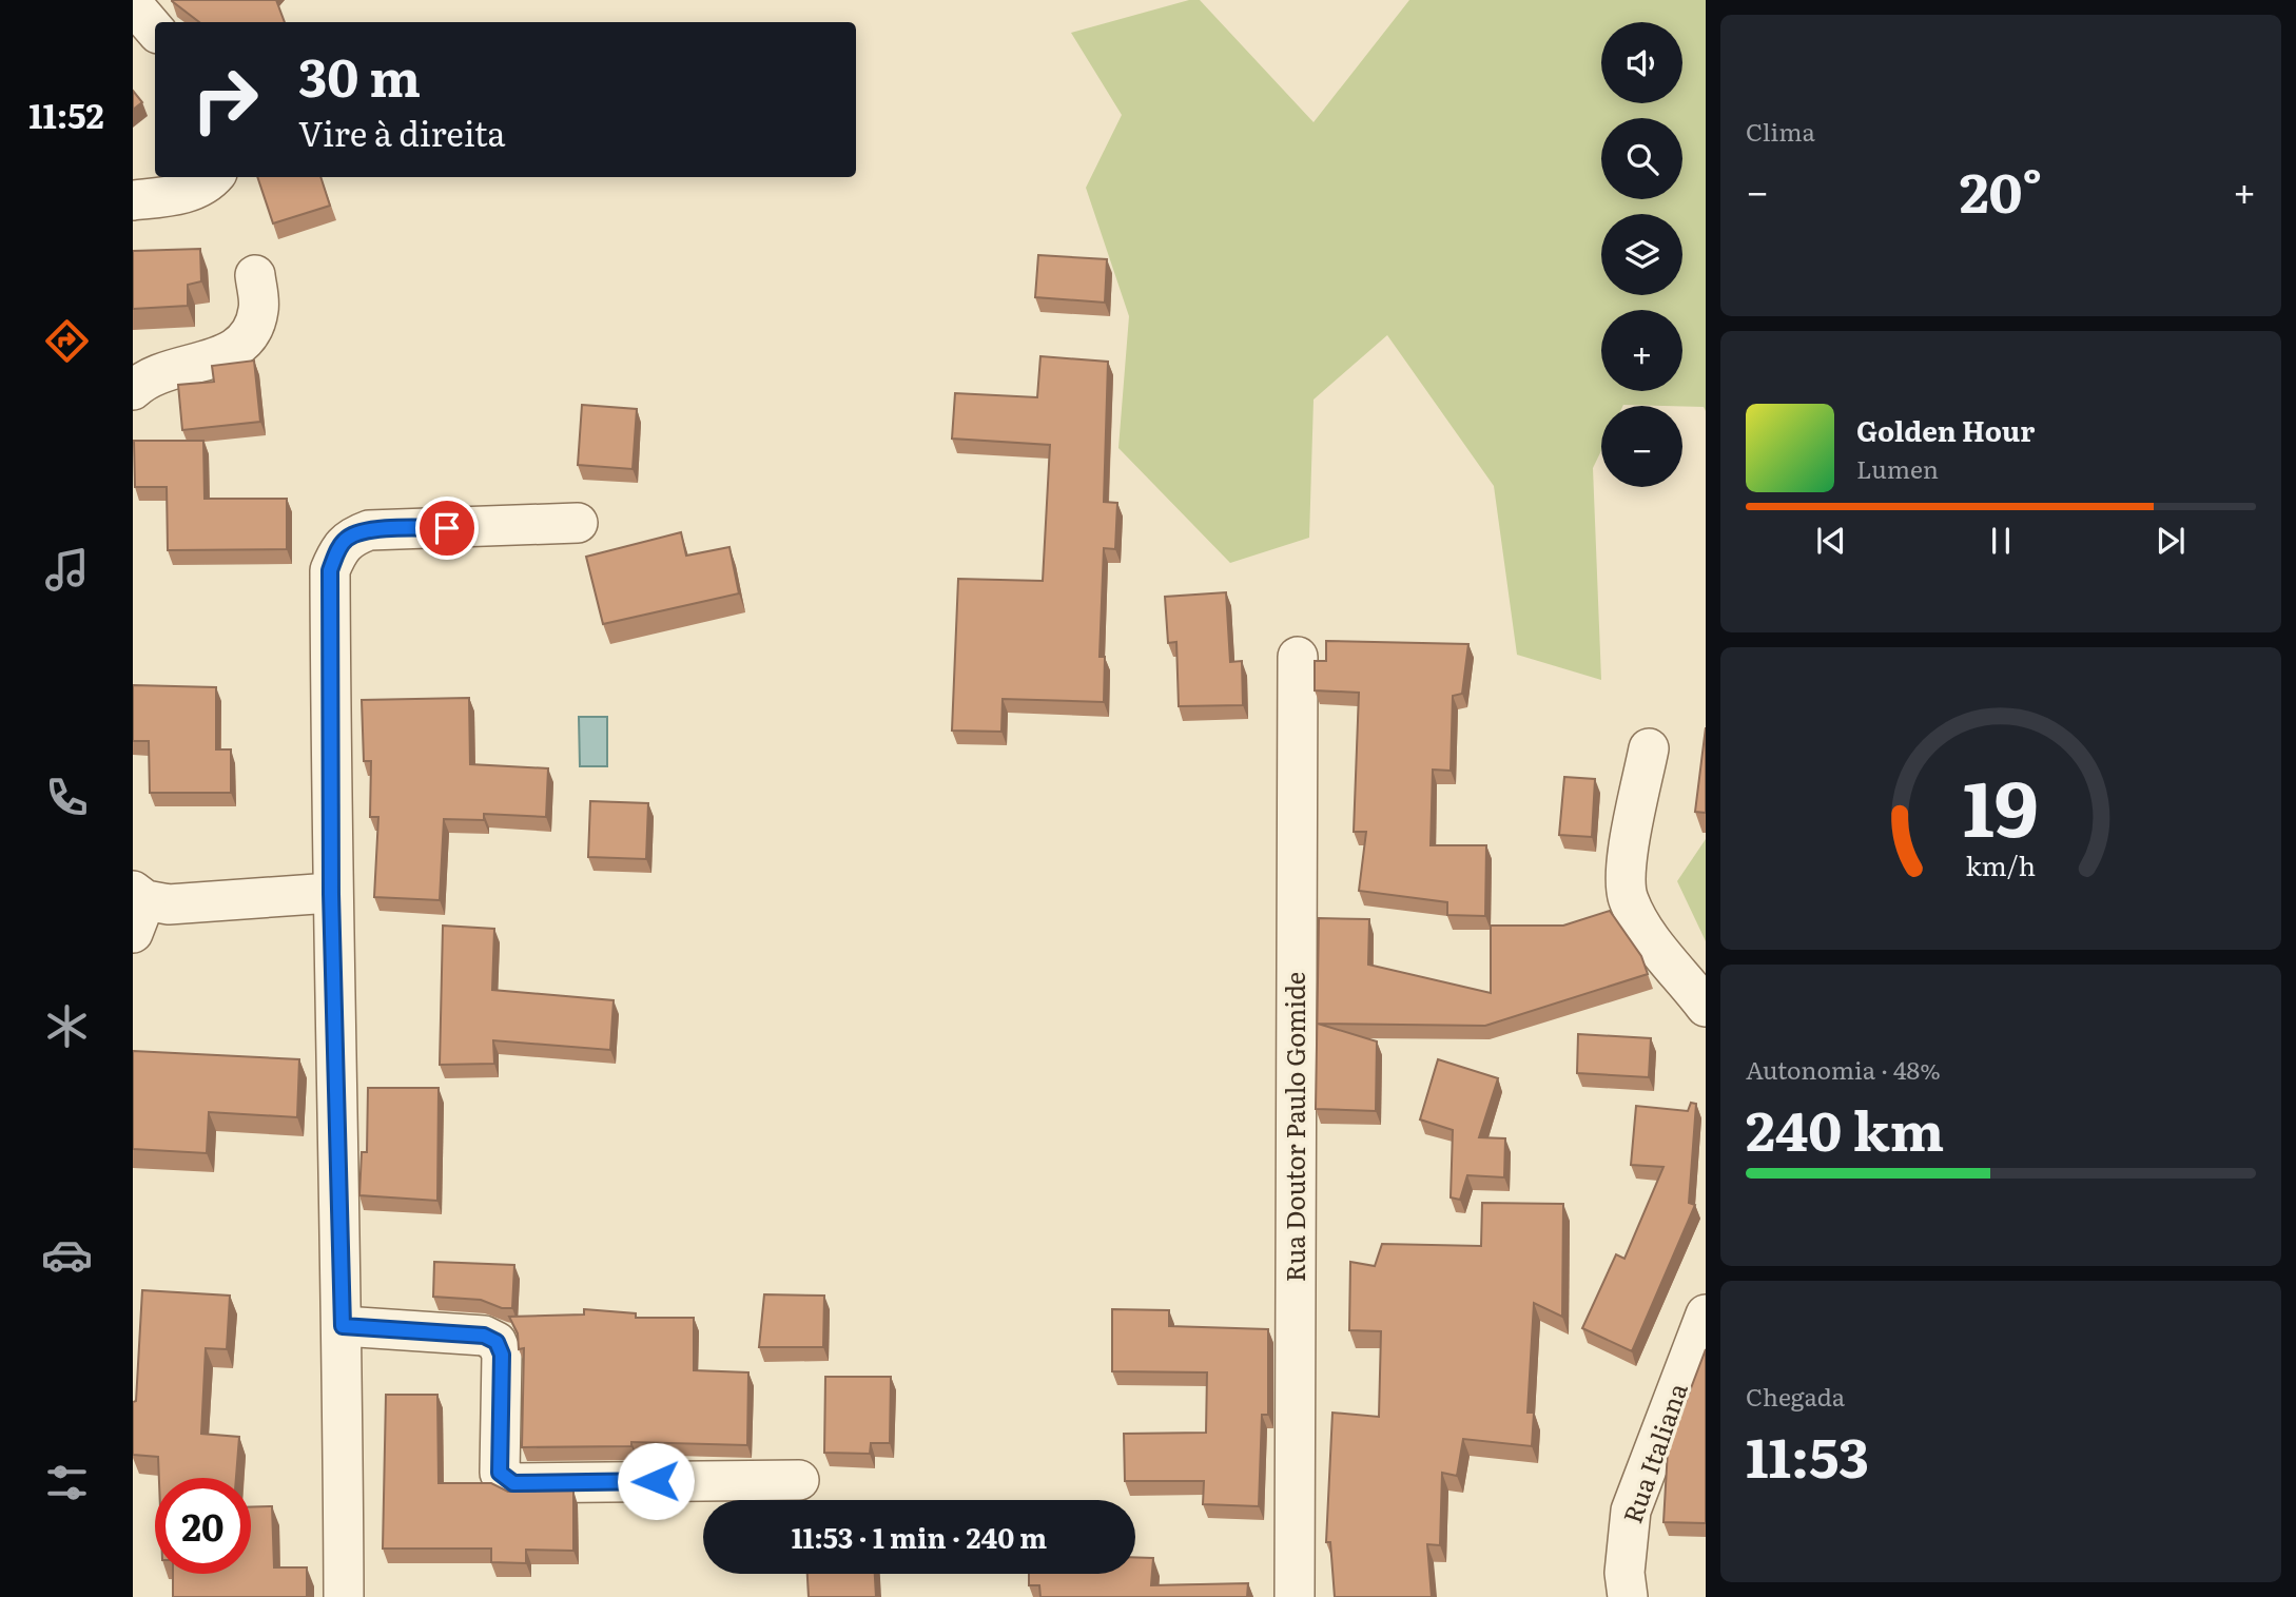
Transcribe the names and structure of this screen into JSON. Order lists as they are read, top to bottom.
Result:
{
  "streets": {
    "street": ["Rua Doutor Paulo Gomide", "Rua Italiana"]
  },
  "page": {
    "tabs": "11:52",
    "tile": [
      "Clima",
      ["Autonomia · 48%", "240 km"],
      ["Chegada", "11:53"]
    ],
    "map_buttons": ["+", "−"],
    "turn": ["30 m", "Vire à direita"],
    "heat": ["−", "20°", "+"],
    "song": ["Golden Hour", "Lumen"],
    "limit": "20",
    "trip": "11:53 · 1 min · 240 m",
    "gauge": ["19", "km/h"]
  }
}
